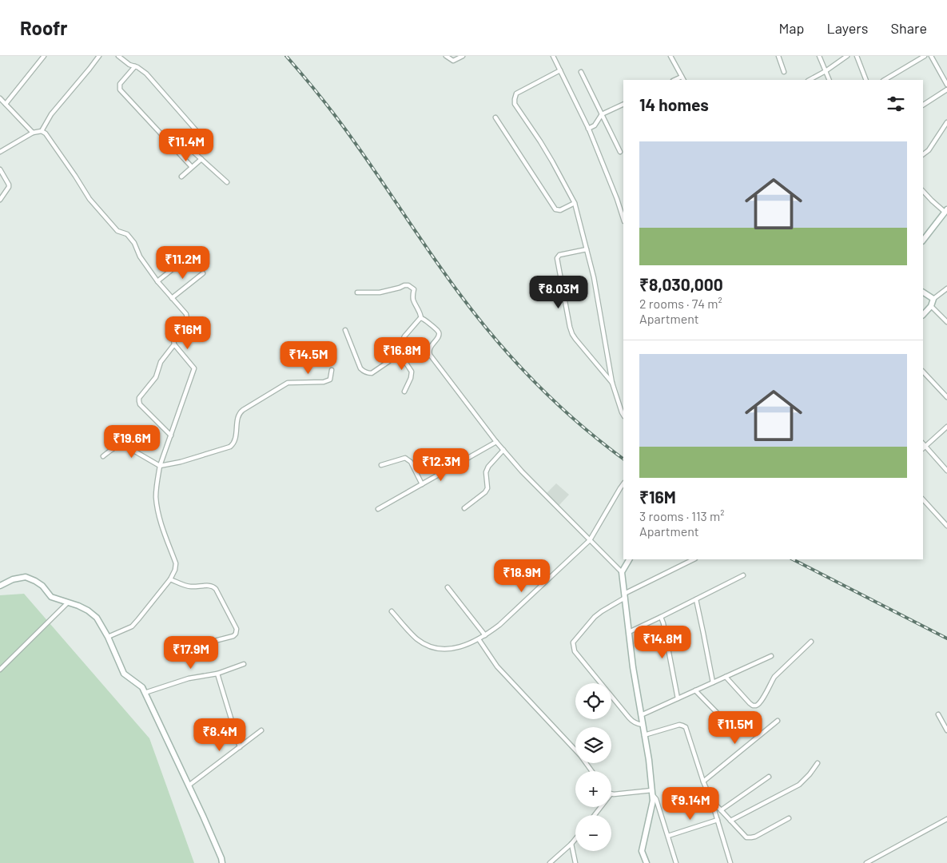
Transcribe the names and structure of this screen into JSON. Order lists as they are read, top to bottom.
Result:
{
  "page": {
    "header": "Roofr",
    "nav": ["Map", "Layers", "Share"],
    "heading": "14 homes",
    "list": [
      {
        "name": "₹8,030,000",
        "note": "2 rooms · 74 m² · Apartment"
      },
      {
        "name": "₹16M",
        "note": "3 rooms · 113 m² · Apartment"
      }
    ],
    "price": [
      "₹11.4M",
      "₹11.2M",
      "₹8.03M",
      "₹16M",
      "₹16.8M",
      "₹14.5M",
      "₹19.6M",
      "₹12.3M",
      "₹18.9M",
      "₹14.8M",
      "₹17.9M",
      "₹11.5M",
      "₹8.4M",
      "₹9.14M"
    ],
    "map_buttons": ["+", "−"]
  }
}
